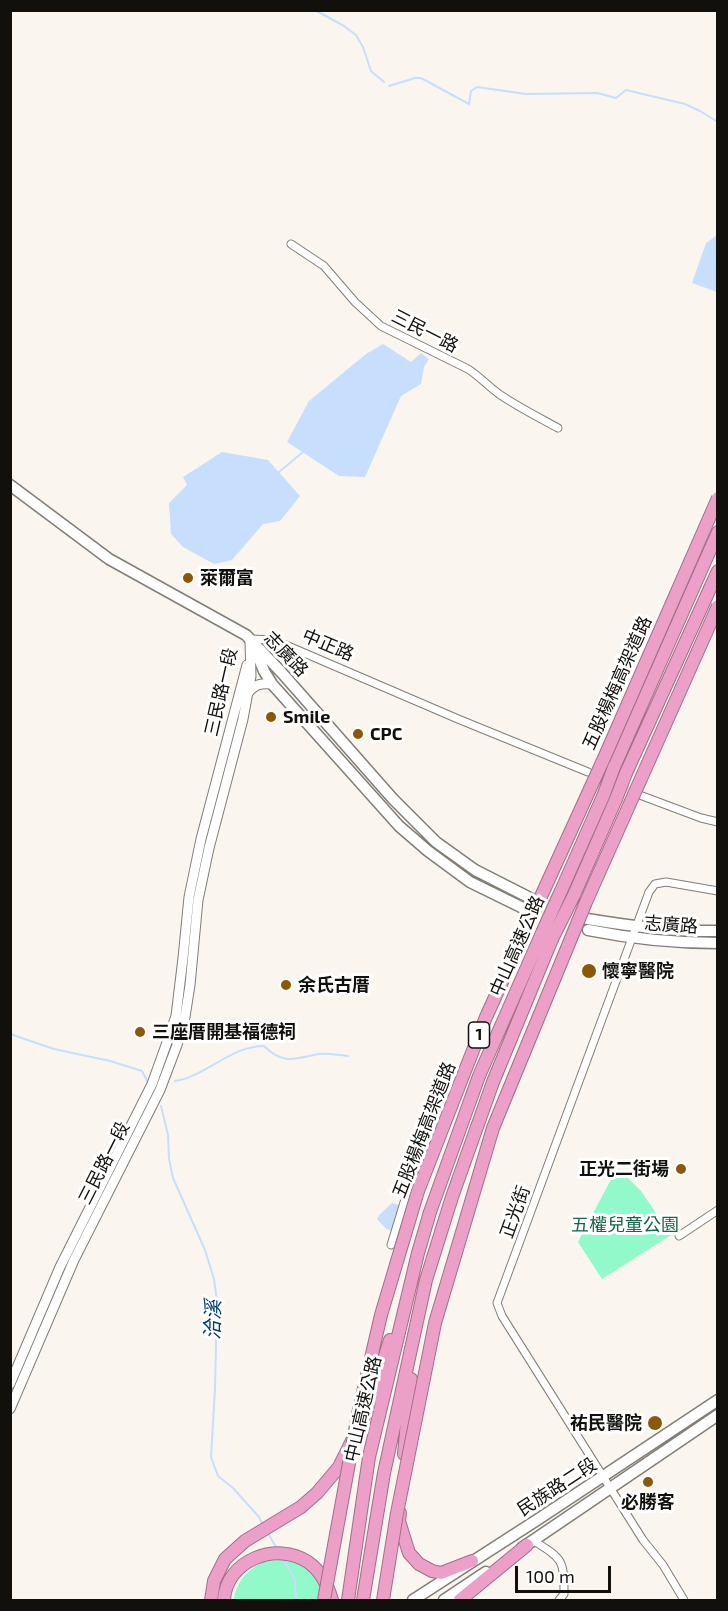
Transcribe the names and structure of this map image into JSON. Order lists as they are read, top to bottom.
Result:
{
  "streets": {
    "highway": ["五股楊梅高架道路", "中山高速公路", "1"],
    "main road": ["中正路", "志廣路", "民族路二段"],
    "street": ["三民一路", "三民路一段", "正光街"]
  },
  "crossings": [
    ["中正路", "志廣路"],
    ["中正路", "三民路一段"],
    ["志廣路", "三民路一段"],
    ["志廣路", "正光街"],
    ["正光街", "民族路二段"]
  ],
  "water": ["洽溪"],
  "parks": ["五權兒童公園"],
  "places": [
    "萊爾富",
    "Smile",
    "CPC",
    "懷寧醫院",
    "余氏古厝",
    "三座厝開基福德祠",
    "正光二街場",
    "祐民醫院",
    "必勝客"
  ],
  "scale_bar": "100 m"
}
